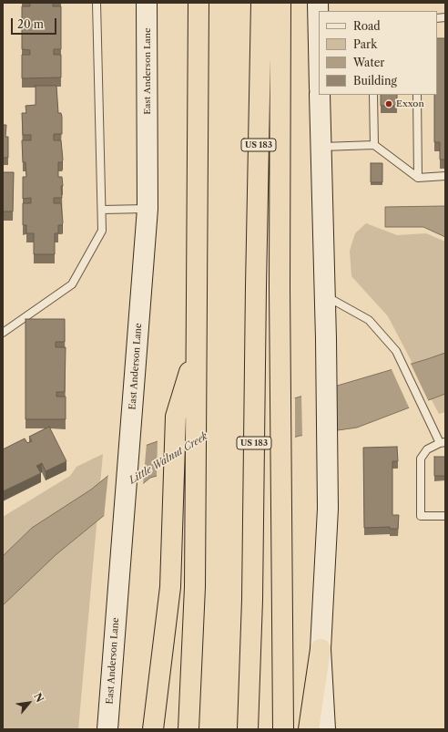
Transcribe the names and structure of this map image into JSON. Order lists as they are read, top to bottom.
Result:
{
  "streets": {
    "highway": ["US 183"],
    "main road": ["East Anderson Lane"]
  },
  "water": ["Little Walnut Creek"],
  "places": ["Exxon"],
  "legend": [
    "Road",
    "Park",
    "Water",
    "Building"
  ],
  "scale_bar": "20 m",
  "north": "top right"
}
